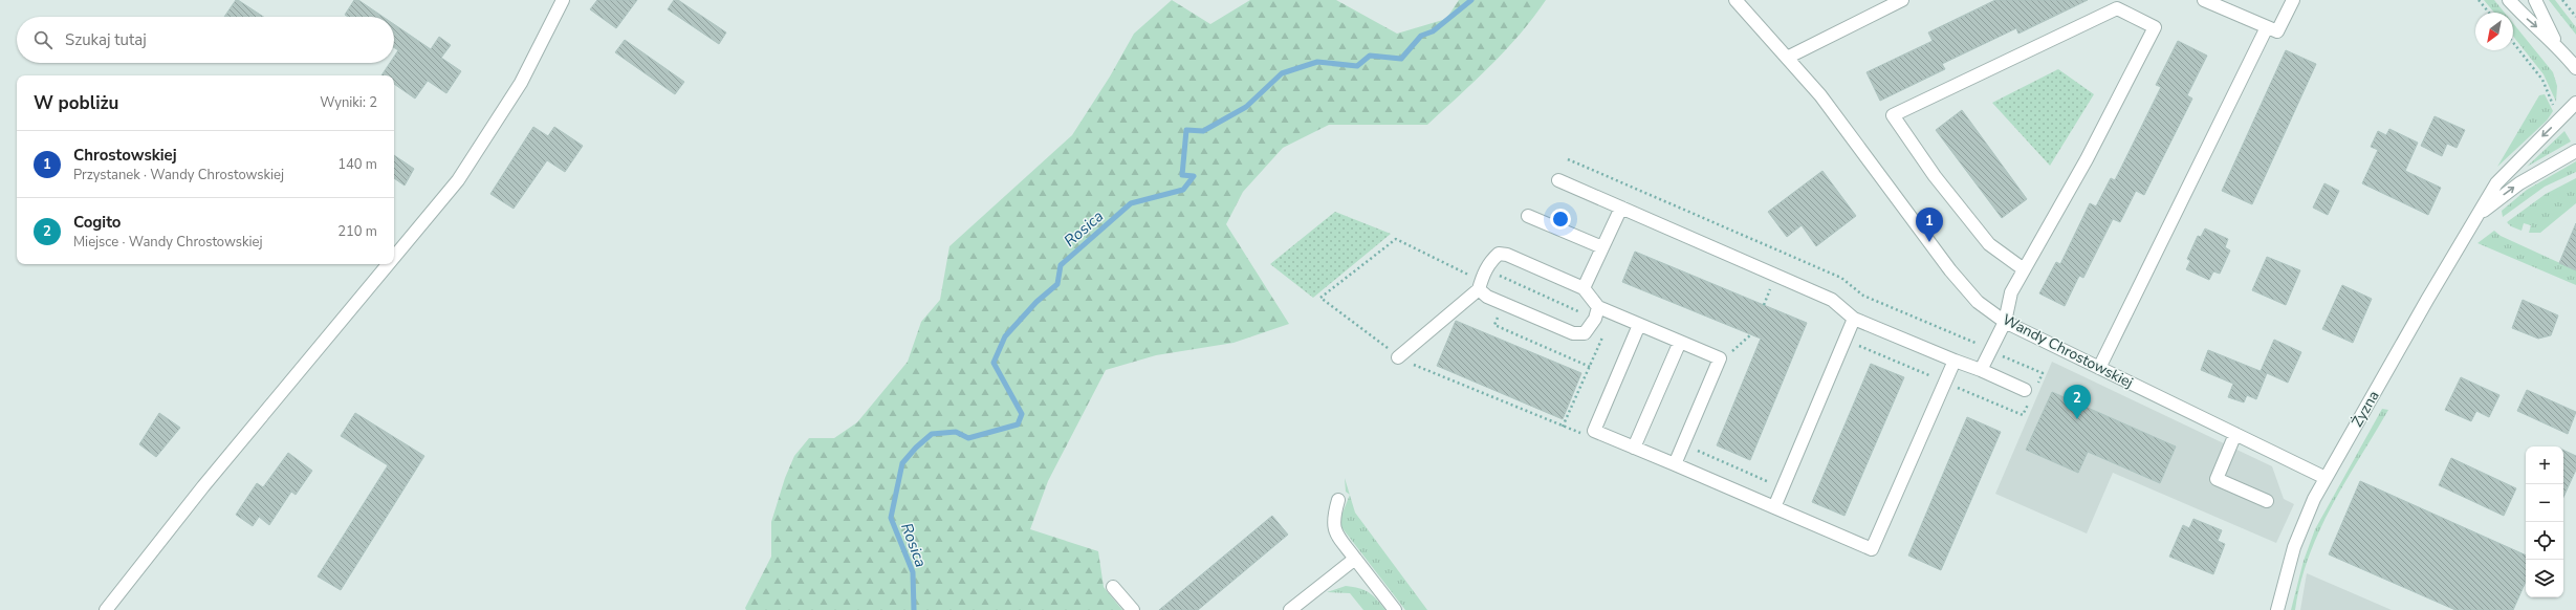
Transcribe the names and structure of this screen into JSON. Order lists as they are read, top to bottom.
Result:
{
  "streets": {
    "street": ["Wandy Chrostowskiej", "Żyzna"]
  },
  "crossings": [
    ["Wandy Chrostowskiej", "Żyzna"]
  ],
  "water": ["Rosica"],
  "north": "bottom left",
  "page": {
    "search": "Szukaj tutaj",
    "heading": ["W pobliżu", "Wyniki: 2"],
    "list": [
      {
        "mark": "1",
        "name": "Chrostowskiej",
        "note": "Przystanek · Wandy Chrostowskiej",
        "value": "140 m"
      },
      {
        "mark": "2",
        "name": "Cogito",
        "note": "Miejsce · Wandy Chrostowskiej",
        "value": "210 m"
      }
    ],
    "pins": ["1", "2"],
    "map_buttons": ["+", "−"]
  }
}
